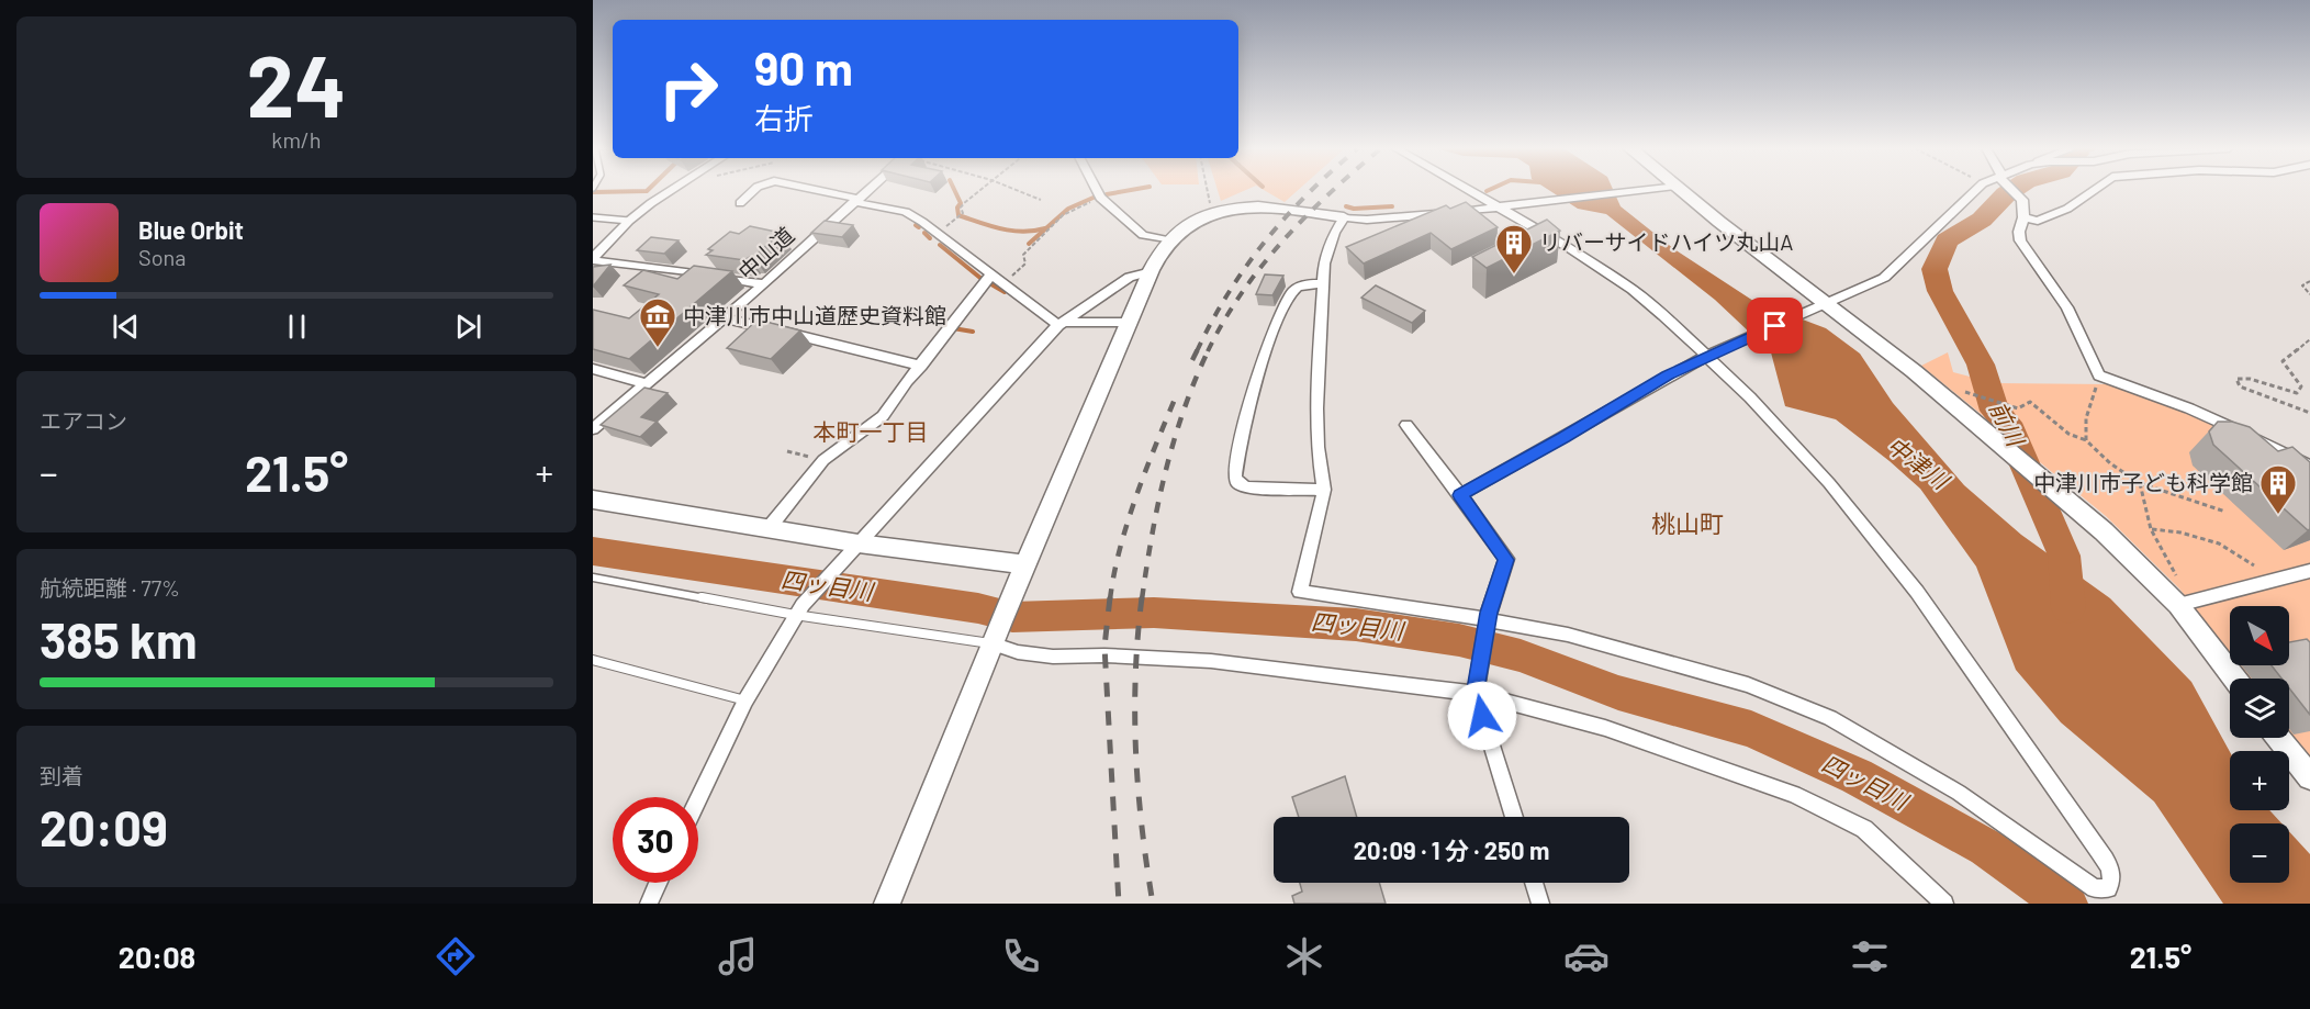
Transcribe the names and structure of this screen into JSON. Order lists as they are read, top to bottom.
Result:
{
  "streets": {
    "street": ["中山道"]
  },
  "districts": ["本町一丁目", "桃山町"],
  "water": ["前川", "中津川", "四ッ目川"],
  "places": {
    "building": ["リバーサイドハイツ丸山A", "中津川市子ども科学館"],
    "museum": ["中津川市中山道歴史資料館"]
  },
  "north": "bottom right",
  "page": {
    "tile": [
      ["24", "km/h"],
      "エアコン",
      ["航続距離 · 77%", "385 km"],
      ["到着", "20:09"]
    ],
    "turn": ["90 m", "右折"],
    "song": ["Blue Orbit", "Sona"],
    "heat": ["−", "21.5°", "+"],
    "map_buttons": ["+", "−"],
    "limit": "30",
    "trip": "20:09 · 1 分 · 250 m",
    "tabs": ["20:08", "21.5°"]
  }
}
